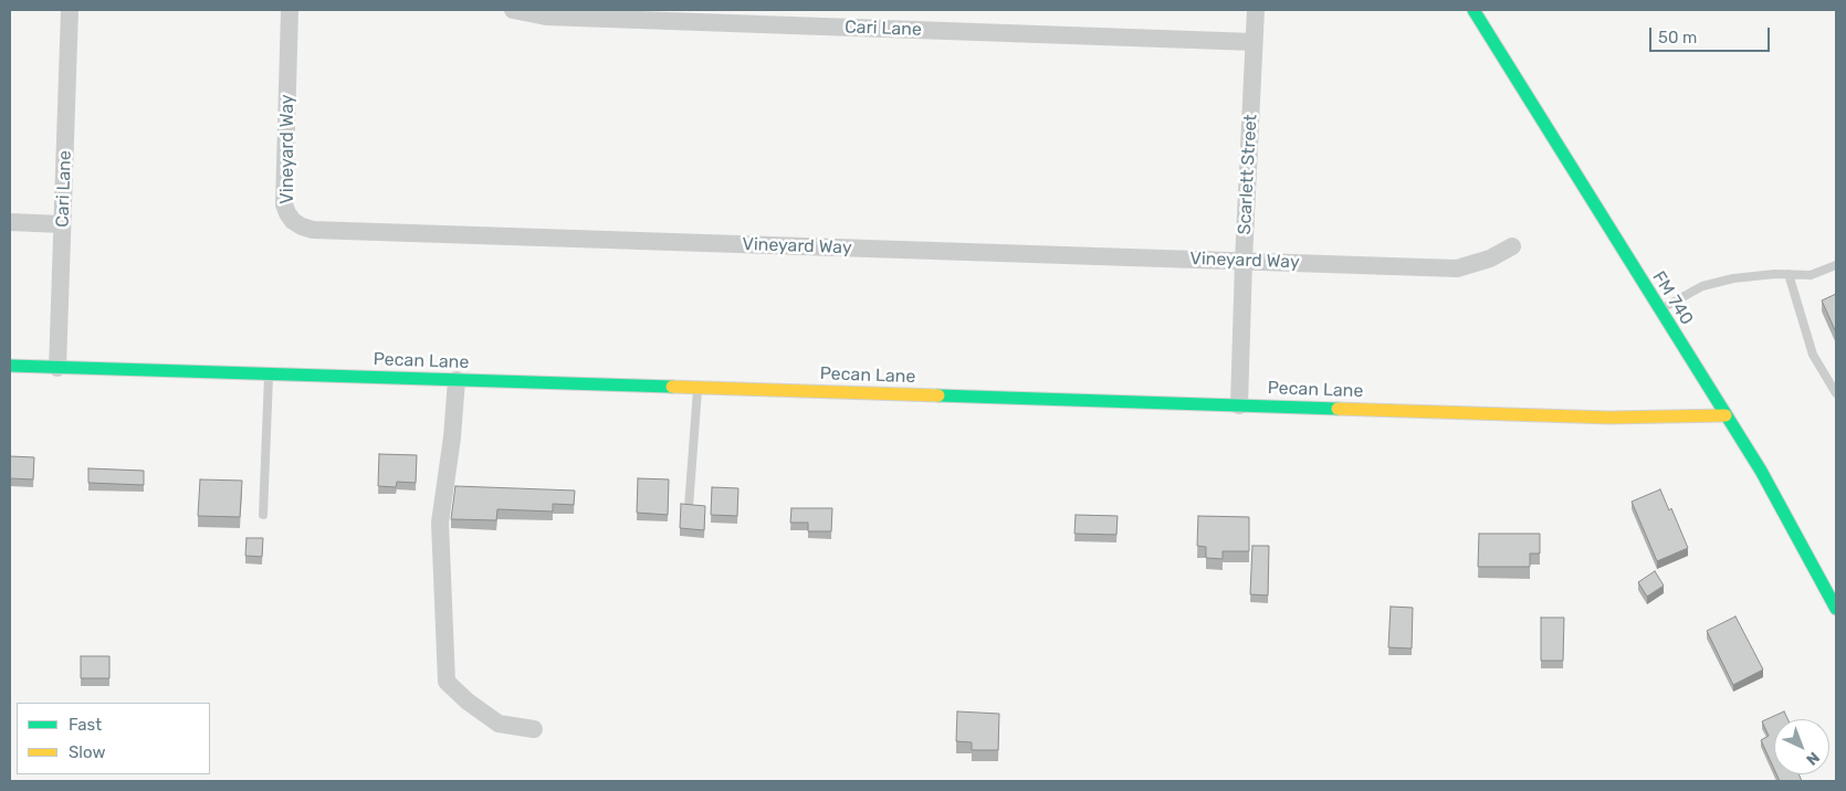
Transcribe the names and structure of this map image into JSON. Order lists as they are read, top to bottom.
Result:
{
  "streets": {
    "street": [
      "Cari Lane",
      "Vineyard Way",
      "Scarlett Street",
      "FM 740",
      "Pecan Lane"
    ]
  },
  "crossings": [
    ["Cari Lane", "Scarlett Street"],
    ["Cari Lane", "Pecan Lane"],
    ["Vineyard Way", "Scarlett Street"],
    ["Scarlett Street", "Pecan Lane"],
    ["FM 740", "Pecan Lane"]
  ],
  "legend": ["Fast", "Slow"],
  "scale_bar": "50 m",
  "north": "bottom right"
}
